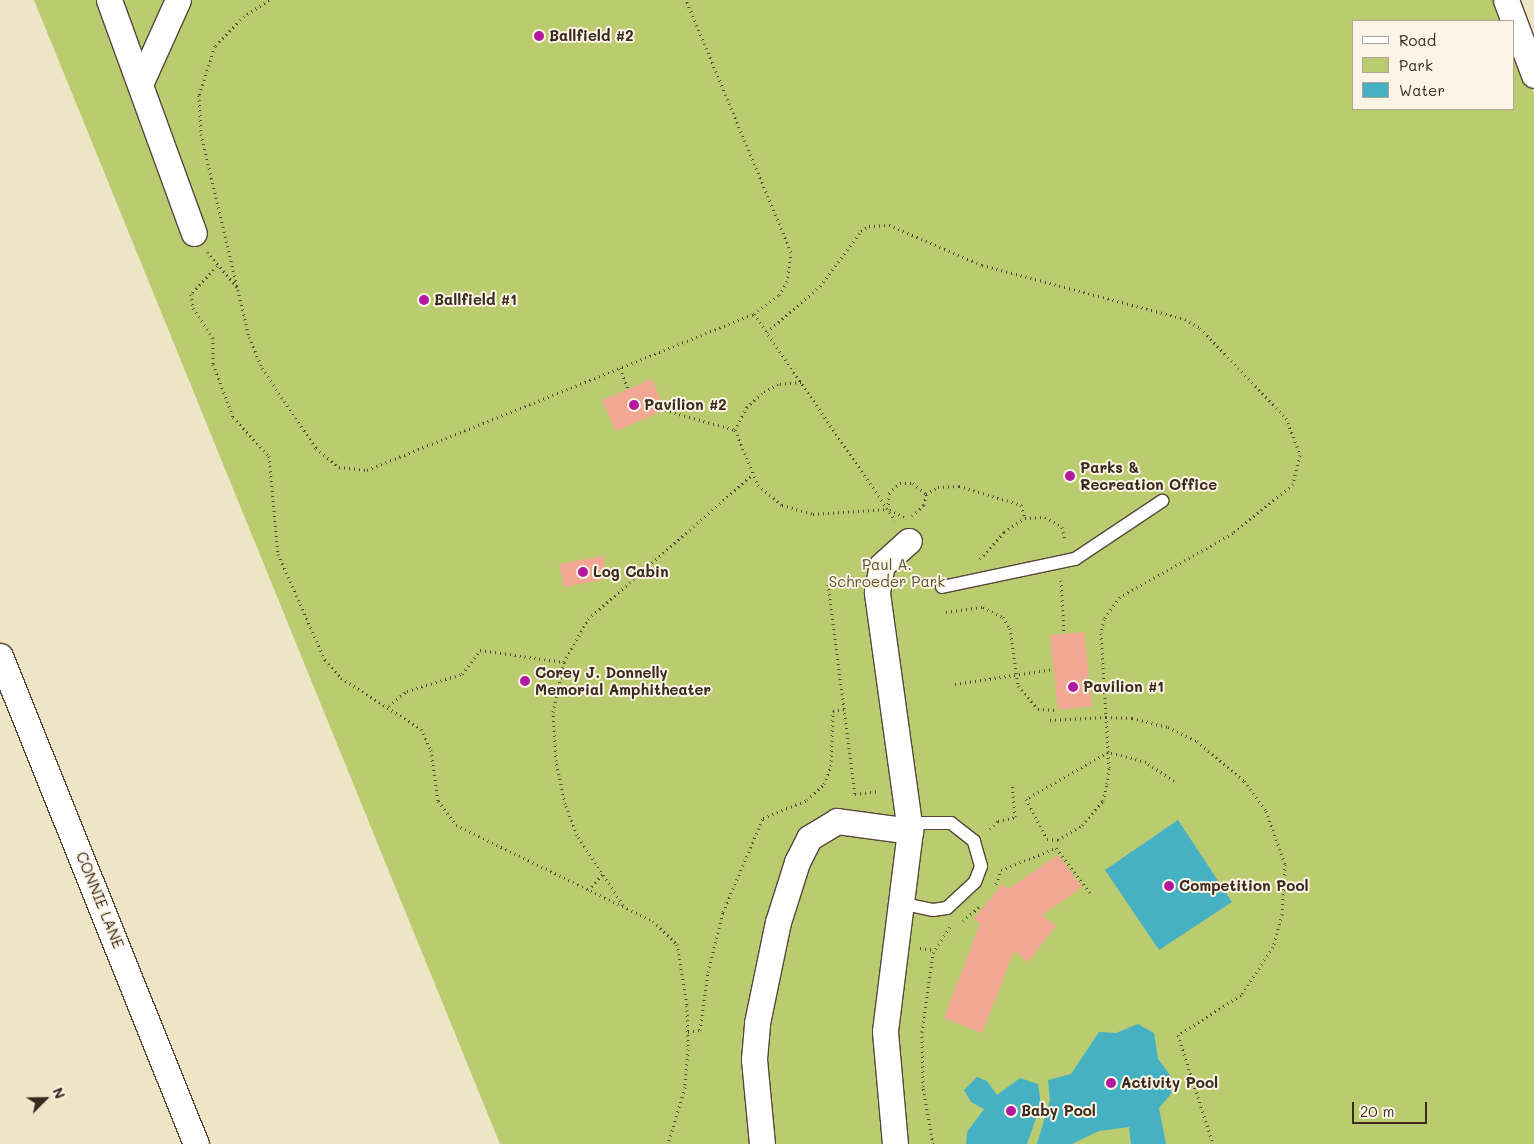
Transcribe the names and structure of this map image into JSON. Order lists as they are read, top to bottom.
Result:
{
  "streets": {
    "street": ["CONNIE LANE"]
  },
  "parks": ["Paul A. Schroeder Park"],
  "places": [
    "Ballfield #2",
    "Ballfield #1",
    "Pavilion #2",
    "Parks & Recreation Office",
    "Log Cabin",
    "Corey J. Donnelly Memorial Amphitheater",
    "Pavilion #1",
    "Competition Pool",
    "Activity Pool",
    "Baby Pool"
  ],
  "legend": ["Road", "Park", "Water"],
  "scale_bar": "20 m",
  "north": "top right"
}
